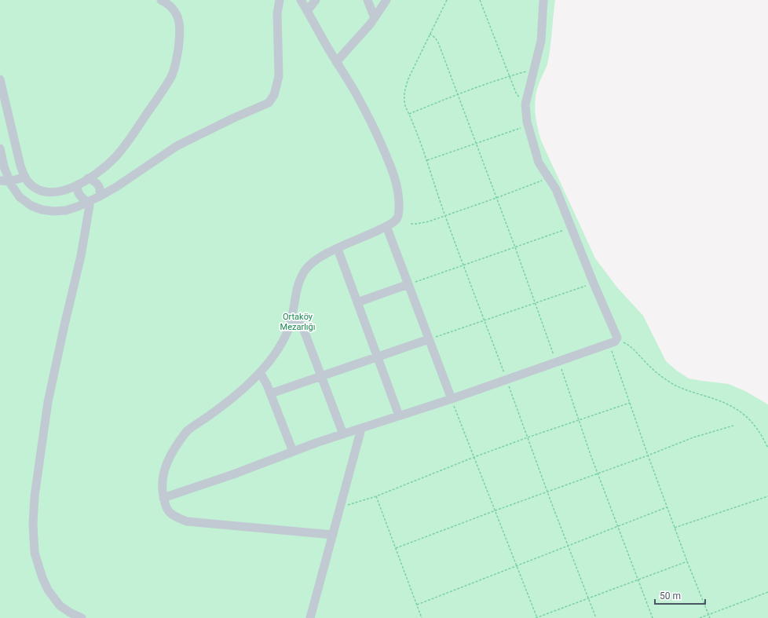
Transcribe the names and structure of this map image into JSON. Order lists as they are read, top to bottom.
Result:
{
  "parks": ["Ortaköy Mezarlığı"],
  "scale_bar": "50 m"
}
